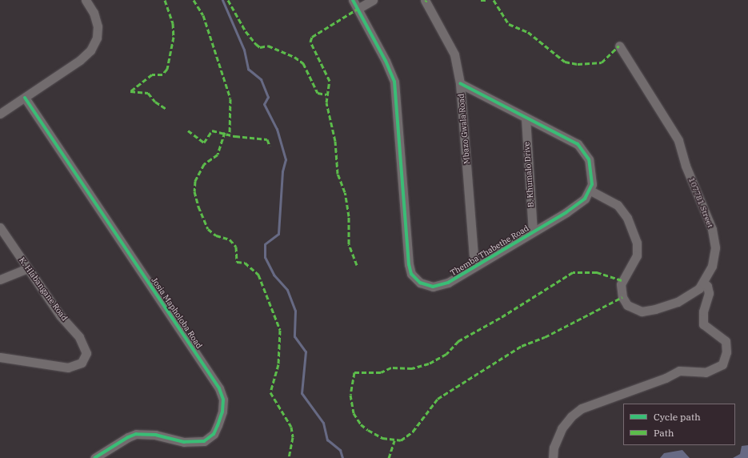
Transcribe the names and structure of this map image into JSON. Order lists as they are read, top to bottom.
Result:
{
  "streets": {
    "street": [
      "Mbazo Gwala Road",
      "B. Khumalo Drive",
      "107781 Street",
      "Themba Thabethe Road",
      "K. Hlabangane Road",
      "Josia Mapholoba Road"
    ]
  },
  "crossings": [
    ["Mbazo Gwala Road", "Themba Thabethe Road"],
    ["B. Khumalo Drive", "Themba Thabethe Road"],
    ["107781 Street", "Themba Thabethe Road"]
  ],
  "legend": ["Cycle path", "Path"]
}
